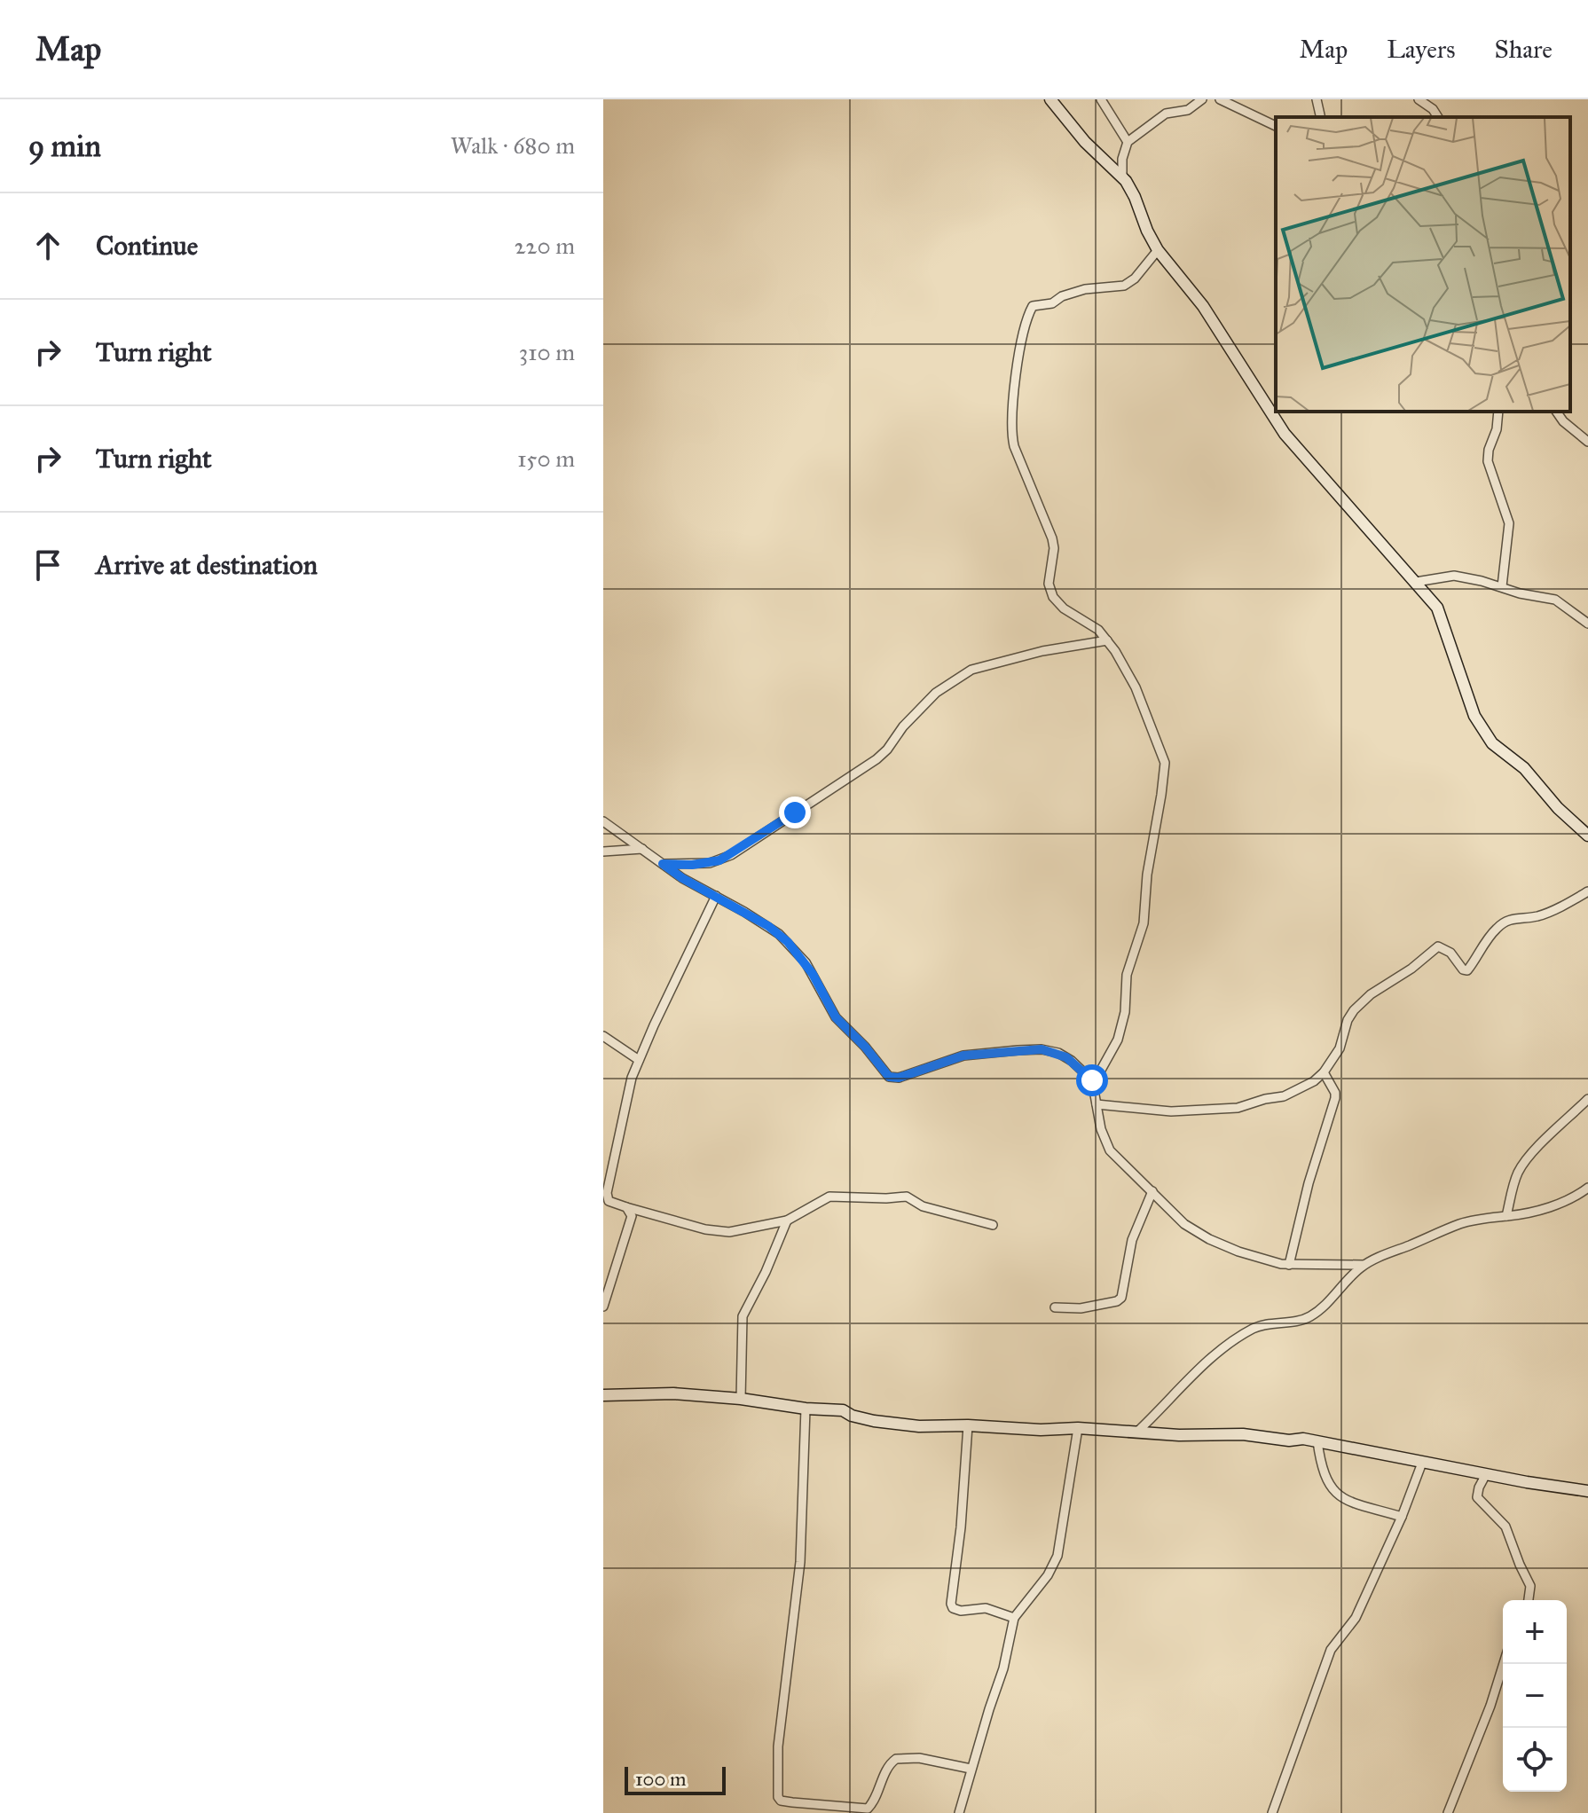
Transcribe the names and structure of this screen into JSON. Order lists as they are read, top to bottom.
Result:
{
  "scale_bar": "100 m",
  "page": {
    "header": "Map",
    "nav": ["Map", "Layers", "Share"],
    "heading": ["9 min", "Walk · 680 m"],
    "list": [
      ["Continue", "220 m"],
      ["Turn right", "310 m"],
      ["Turn right", "150 m"],
      "Arrive at destination"
    ],
    "map_buttons": ["+", "−"],
    "scale": "100 m"
  }
}
